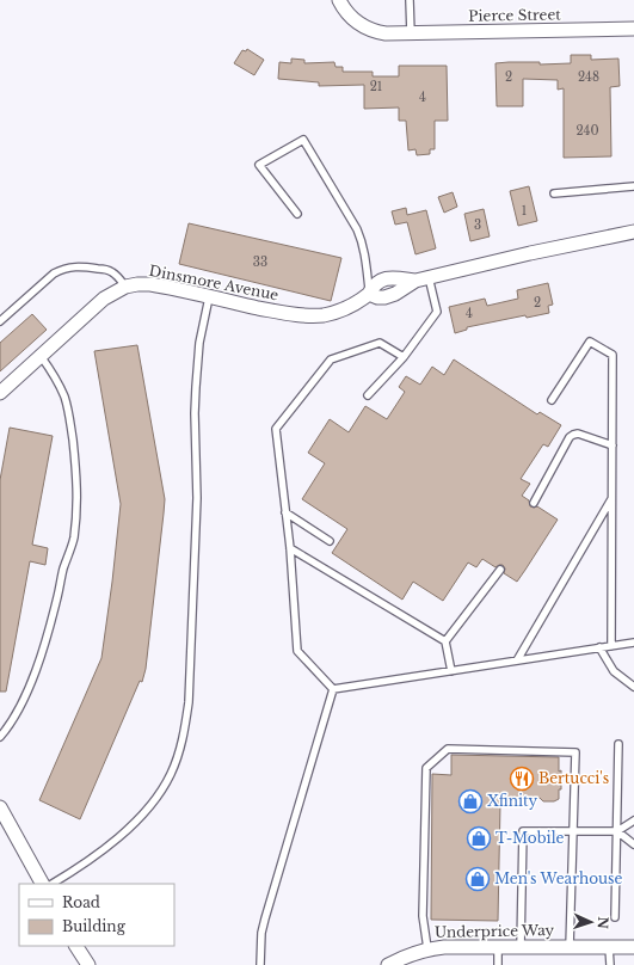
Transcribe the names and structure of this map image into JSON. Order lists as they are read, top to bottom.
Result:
{
  "streets": {
    "street": ["Pierce Street", "Dinsmore Avenue", "Underprice Way"]
  },
  "places": {
    "restaurant": ["Bertucci's"],
    "shop": ["Xfinity", "T-Mobile", "Men's Wearhouse"]
  },
  "house_numbers": [
    "2",
    "248",
    "21",
    "4",
    "240",
    "1",
    "3",
    "33",
    "2",
    "4"
  ],
  "legend": ["Road", "Building"],
  "north": "right"
}
